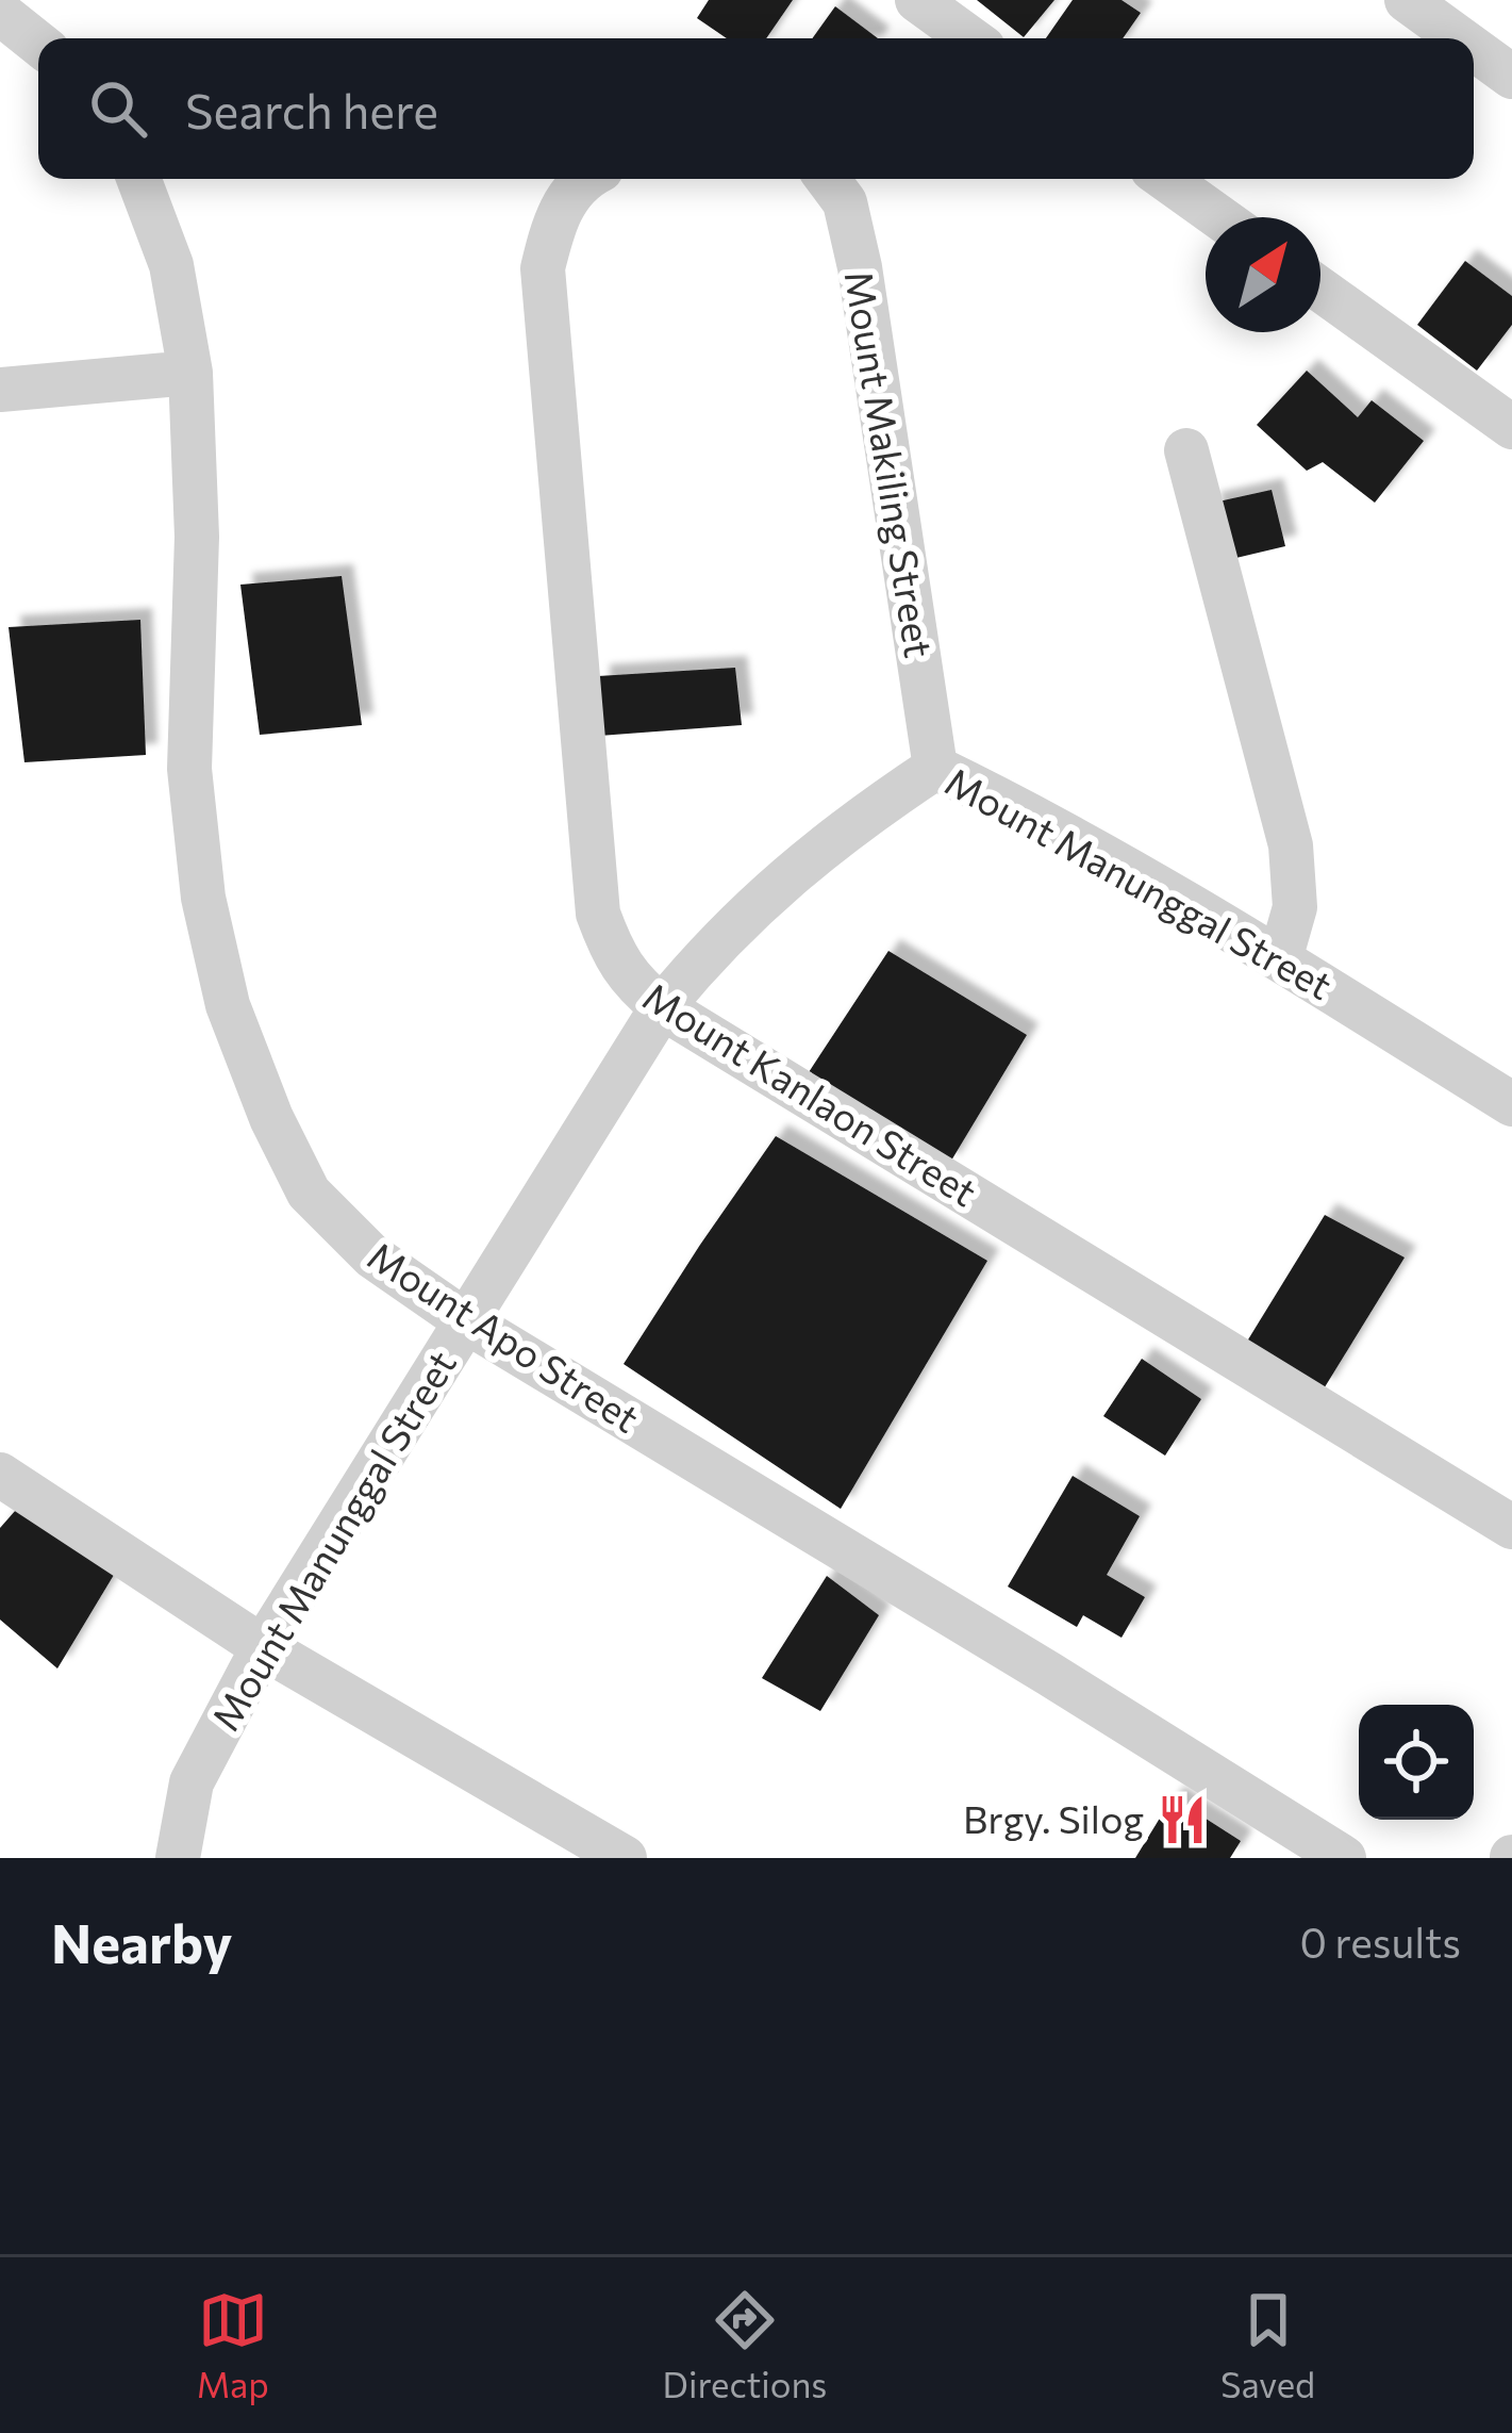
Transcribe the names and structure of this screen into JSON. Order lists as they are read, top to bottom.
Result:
{
  "streets": {
    "street": [
      "Mount Makiling Street",
      "Mount Manunggal Street",
      "Mount Kanlaon Street",
      "Mount Apo Street"
    ]
  },
  "crossings": [
    ["Mount Makiling Street", "Mount Manunggal Street"],
    ["Mount Manunggal Street", "Mount Kanlaon Street"],
    ["Mount Manunggal Street", "Mount Apo Street"]
  ],
  "places": {
    "restaurant": ["Brgy. Silog"]
  },
  "north": "top right",
  "page": {
    "search": "Search here",
    "heading": ["Nearby", "0 results"],
    "nav": ["Map", "Directions", "Saved"]
  }
}
